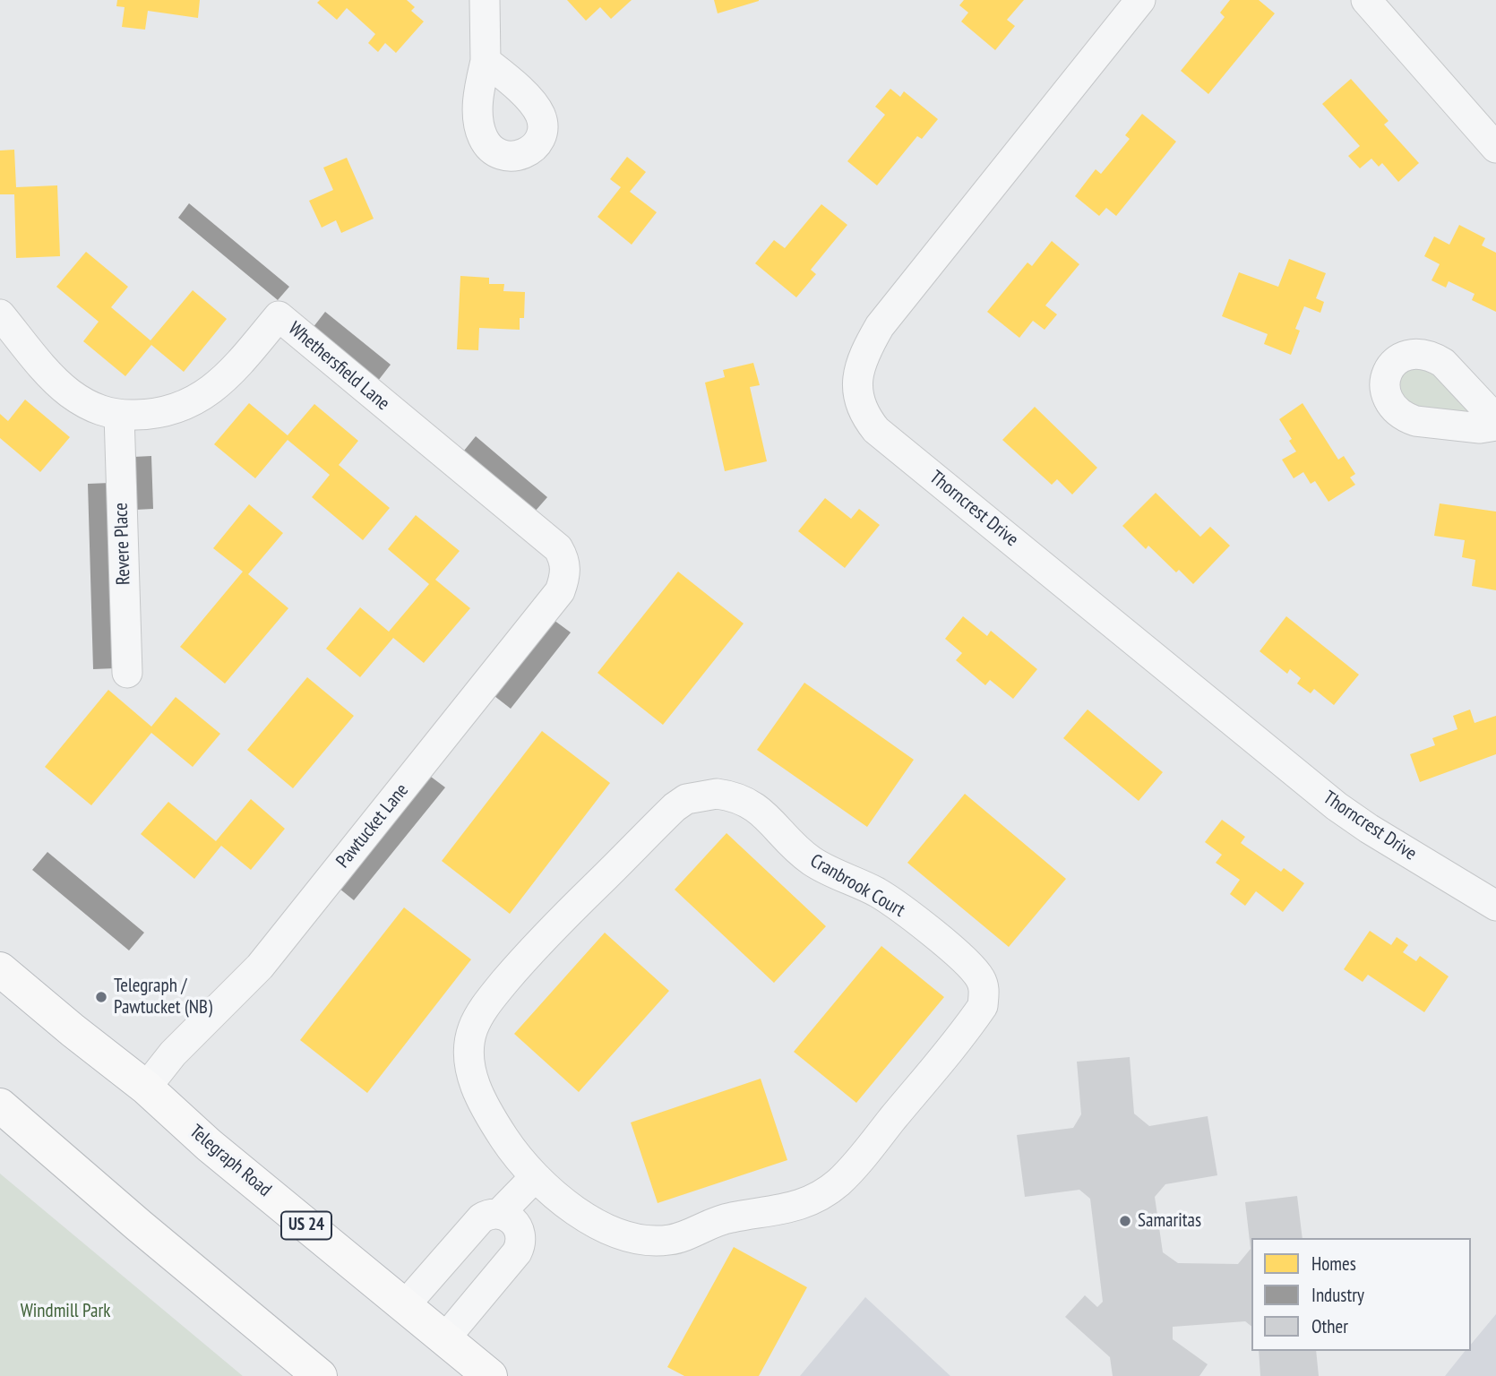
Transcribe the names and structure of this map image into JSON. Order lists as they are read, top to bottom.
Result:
{
  "streets": {
    "highway": ["Telegraph Road", "US 24"],
    "street": [
      "Whethersfield Lane",
      "Thorncrest Drive",
      "Revere Place",
      "Pawtucket Lane",
      "Cranbrook Court"
    ]
  },
  "crossings": [
    ["Whethersfield Lane", "Revere Place"],
    ["Whethersfield Lane", "Pawtucket Lane"],
    ["Pawtucket Lane", "Telegraph Road"]
  ],
  "parks": ["Windmill Park"],
  "places": ["Telegraph / Pawtucket (NB)", "Samaritas"],
  "legend": ["Homes", "Industry", "Other"]
}
